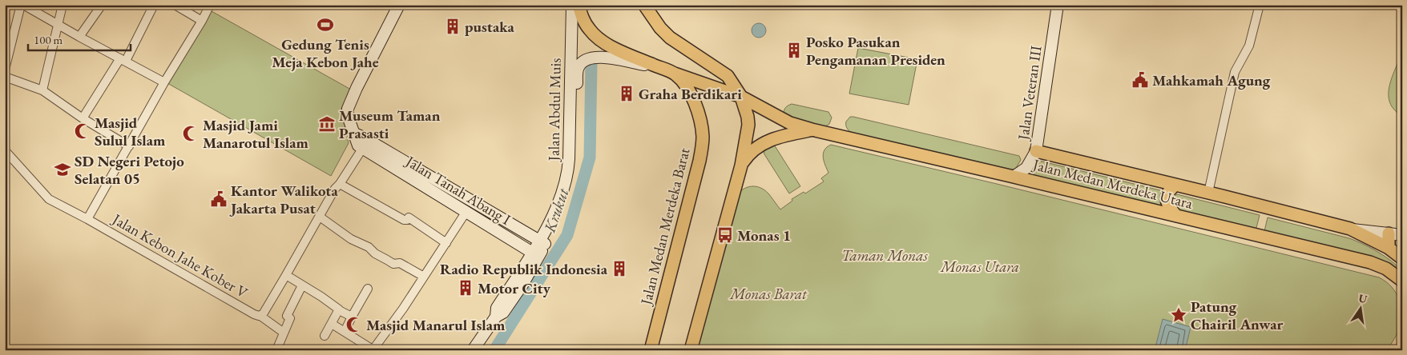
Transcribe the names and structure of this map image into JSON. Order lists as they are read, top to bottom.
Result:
{
  "streets": {
    "main road": ["Jalan Medan Merdeka Utara", "Jalan Medan Merdeka Barat"],
    "street": [
      "Jalan Veteran III",
      "Jalan Abdul Muis",
      "Jalan Tanah Abang I",
      "Jalan Kebon Jahe Kober V"
    ]
  },
  "crossings": [
    ["Jalan Veteran III", "Jalan Medan Merdeka Utara"],
    ["Jalan Abdul Muis", "Jalan Tanah Abang I"],
    ["Jalan Abdul Muis", "Jalan Medan Merdeka Barat"],
    ["Jalan Medan Merdeka Utara", "Jalan Medan Merdeka Barat"]
  ],
  "water": ["Krukut"],
  "parks": ["Taman Monas", "Monas Utara", "Monas Barat"],
  "places": {
    "sports": ["Gedung Tenis Meja Kebon Jahe"],
    "building": [
      "pustaka",
      "Posko Pasukan Pengamanan Presiden",
      "Graha Berdikari",
      "Radio Republik Indonesia",
      "Motor City"
    ],
    "public building": ["Mahkamah Agung", "Kantor Walikota Jakarta Pusat"],
    "museum": ["Museum Taman Prasasti"],
    "mosque": ["Masjid Sulul Islam", "Masjid Jami Manarotul Islam", "Masjid Manarul Islam"],
    "school or university": ["SD Negeri Petojo Selatan 05"],
    "bus stop": ["Monas 1"],
    "place": ["Patung Chairil Anwar"]
  },
  "scale_bar": "100 m",
  "north": "top"
}
